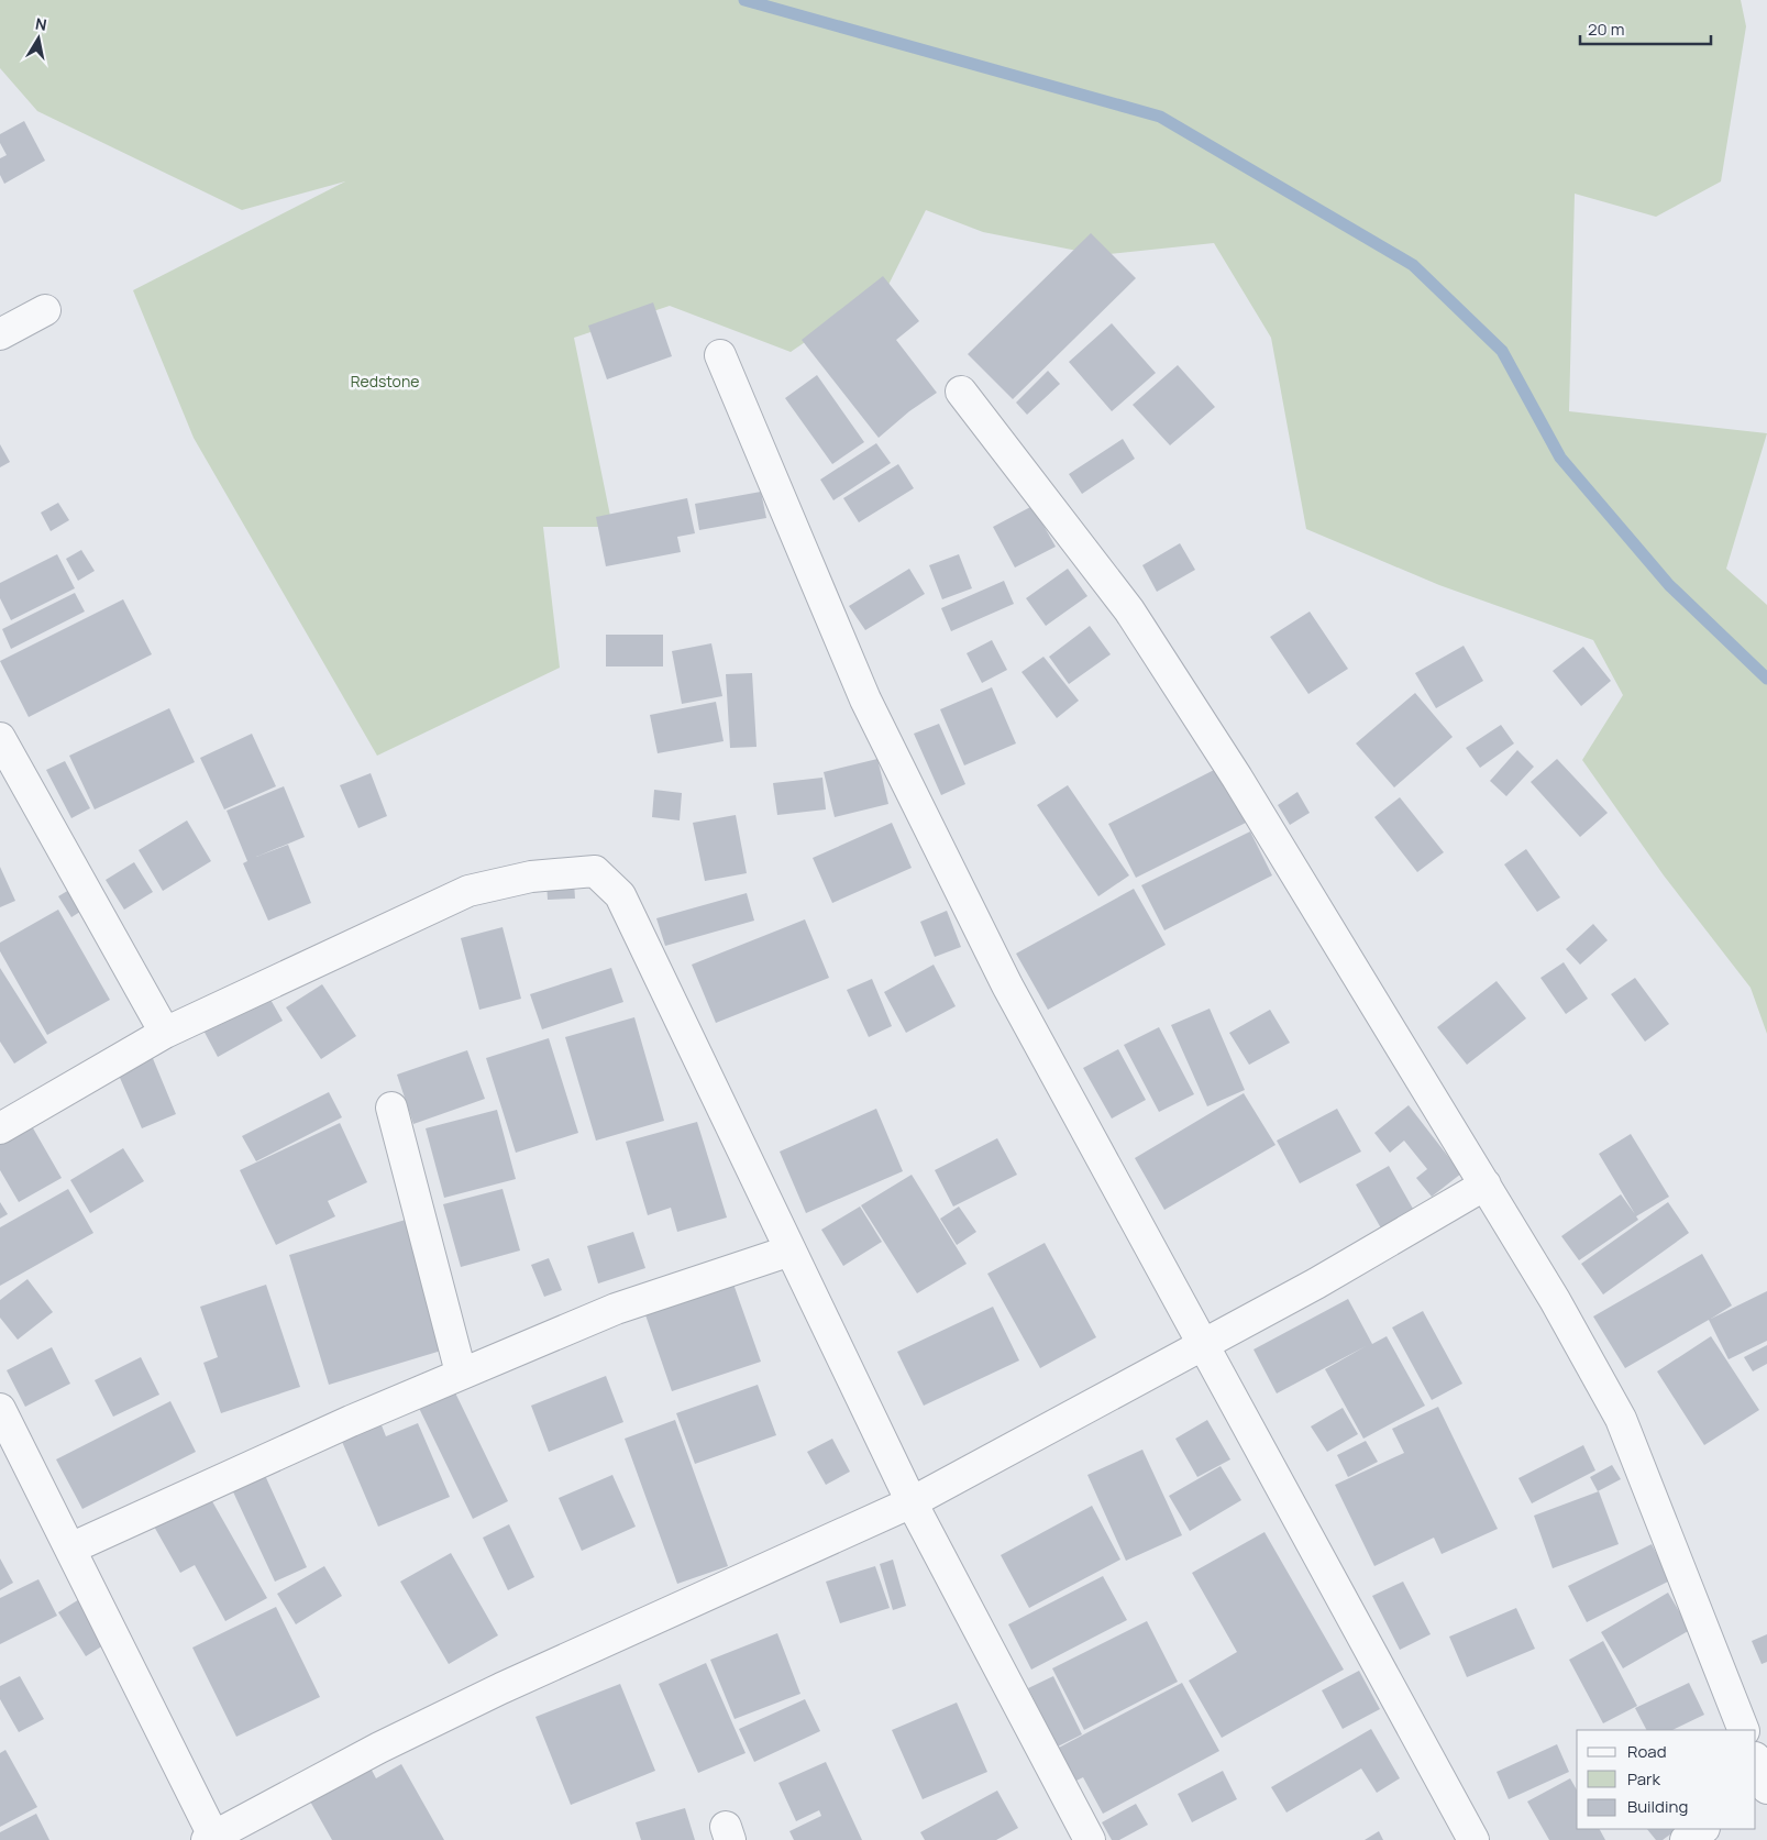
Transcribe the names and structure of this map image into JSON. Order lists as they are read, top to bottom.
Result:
{
  "parks": ["Redstone"],
  "legend": ["Road", "Park", "Building"],
  "scale_bar": "20 m",
  "north": "top"
}
